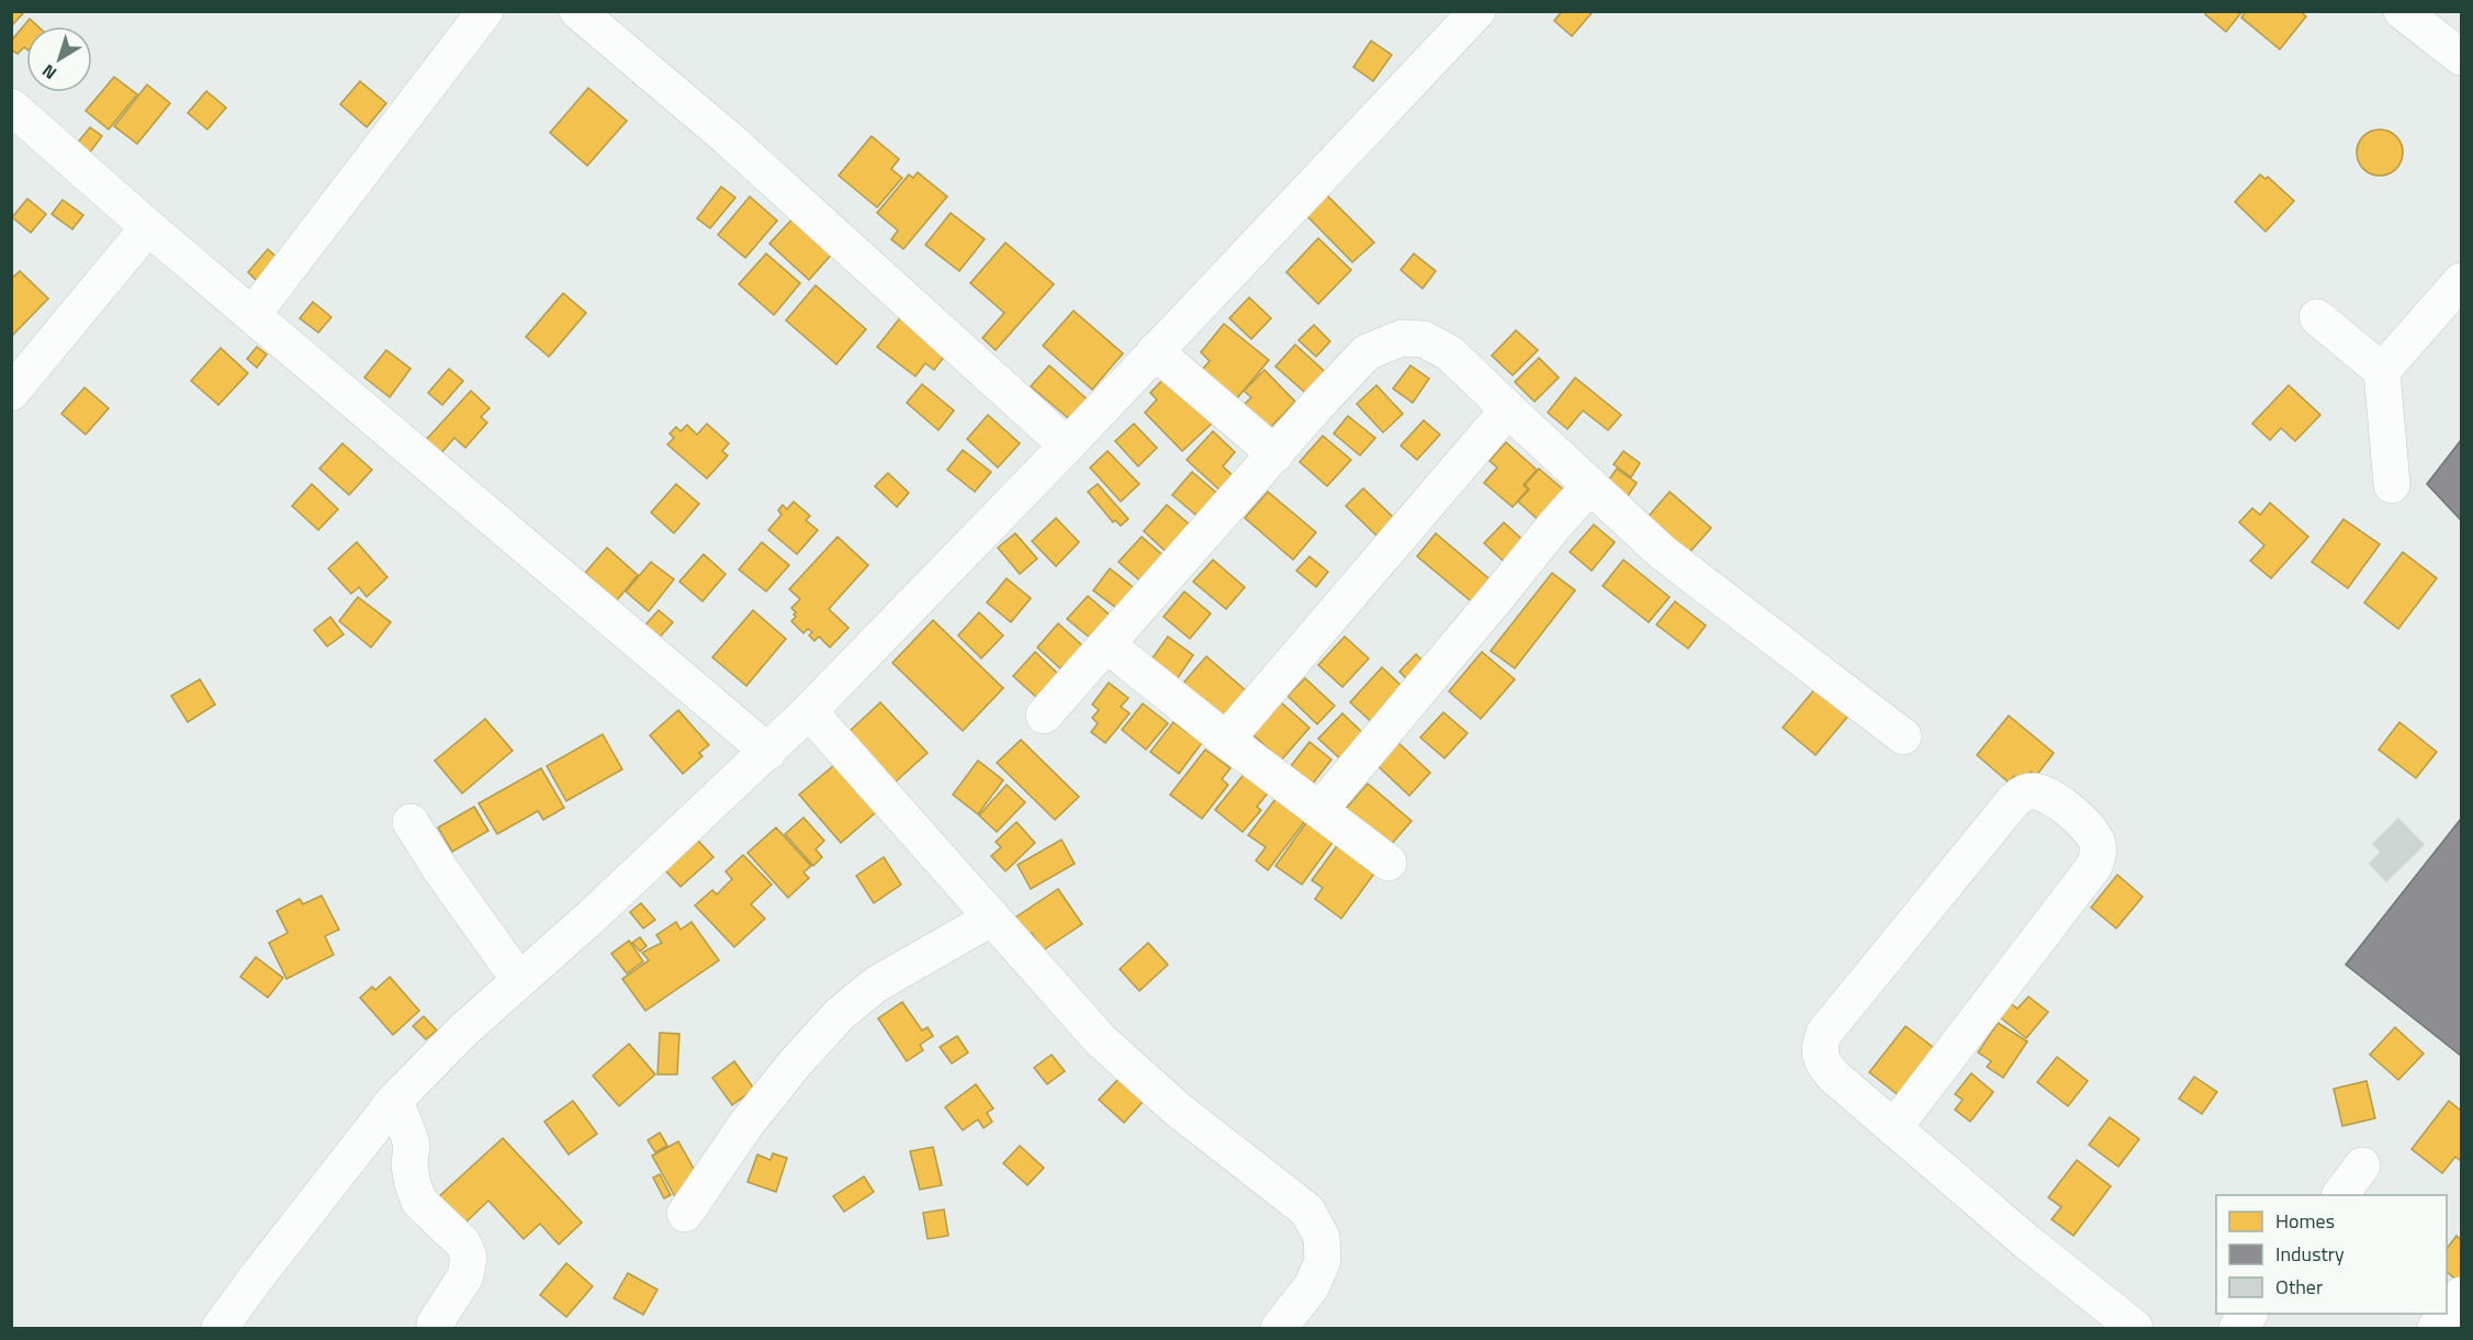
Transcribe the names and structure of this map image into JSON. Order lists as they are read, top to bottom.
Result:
{
  "legend": ["Homes", "Industry", "Other"],
  "north": "bottom left"
}
